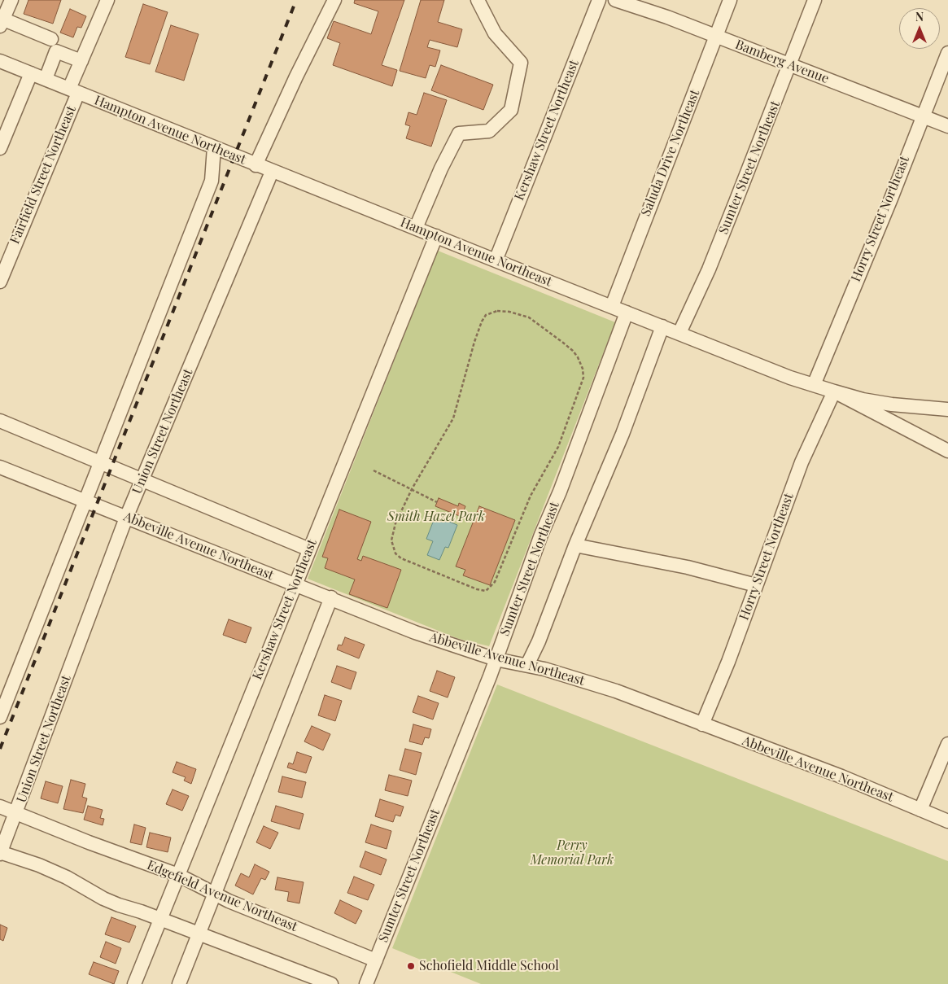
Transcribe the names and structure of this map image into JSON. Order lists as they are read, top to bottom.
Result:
{
  "streets": {
    "street": [
      "Bamberg Avenue",
      "Hampton Avenue Northeast",
      "Kershaw Street Northeast",
      "Saluda Drive Northeast",
      "Sumter Street Northeast",
      "Fairfield Street Northeast",
      "Horry Street Northeast",
      "Union Street Northeast",
      "Abbeville Avenue Northeast",
      "Edgefield Avenue Northeast"
    ]
  },
  "crossings": [
    ["Bamberg Avenue", "Saluda Drive Northeast"],
    ["Bamberg Avenue", "Sumter Street Northeast"],
    ["Bamberg Avenue", "Horry Street Northeast"],
    ["Hampton Avenue Northeast", "Kershaw Street Northeast"],
    ["Hampton Avenue Northeast", "Saluda Drive Northeast"],
    ["Hampton Avenue Northeast", "Sumter Street Northeast"],
    ["Hampton Avenue Northeast", "Fairfield Street Northeast"],
    ["Hampton Avenue Northeast", "Horry Street Northeast"],
    ["Hampton Avenue Northeast", "Union Street Northeast"],
    ["Kershaw Street Northeast", "Abbeville Avenue Northeast"],
    ["Kershaw Street Northeast", "Edgefield Avenue Northeast"],
    ["Sumter Street Northeast", "Abbeville Avenue Northeast"],
    ["Sumter Street Northeast", "Edgefield Avenue Northeast"],
    ["Horry Street Northeast", "Abbeville Avenue Northeast"],
    ["Union Street Northeast", "Abbeville Avenue Northeast"],
    ["Union Street Northeast", "Edgefield Avenue Northeast"]
  ],
  "parks": ["Smith Hazel Park", "Perry Memorial Park"],
  "places": ["Schofield Middle School"],
  "north": "top"
}
